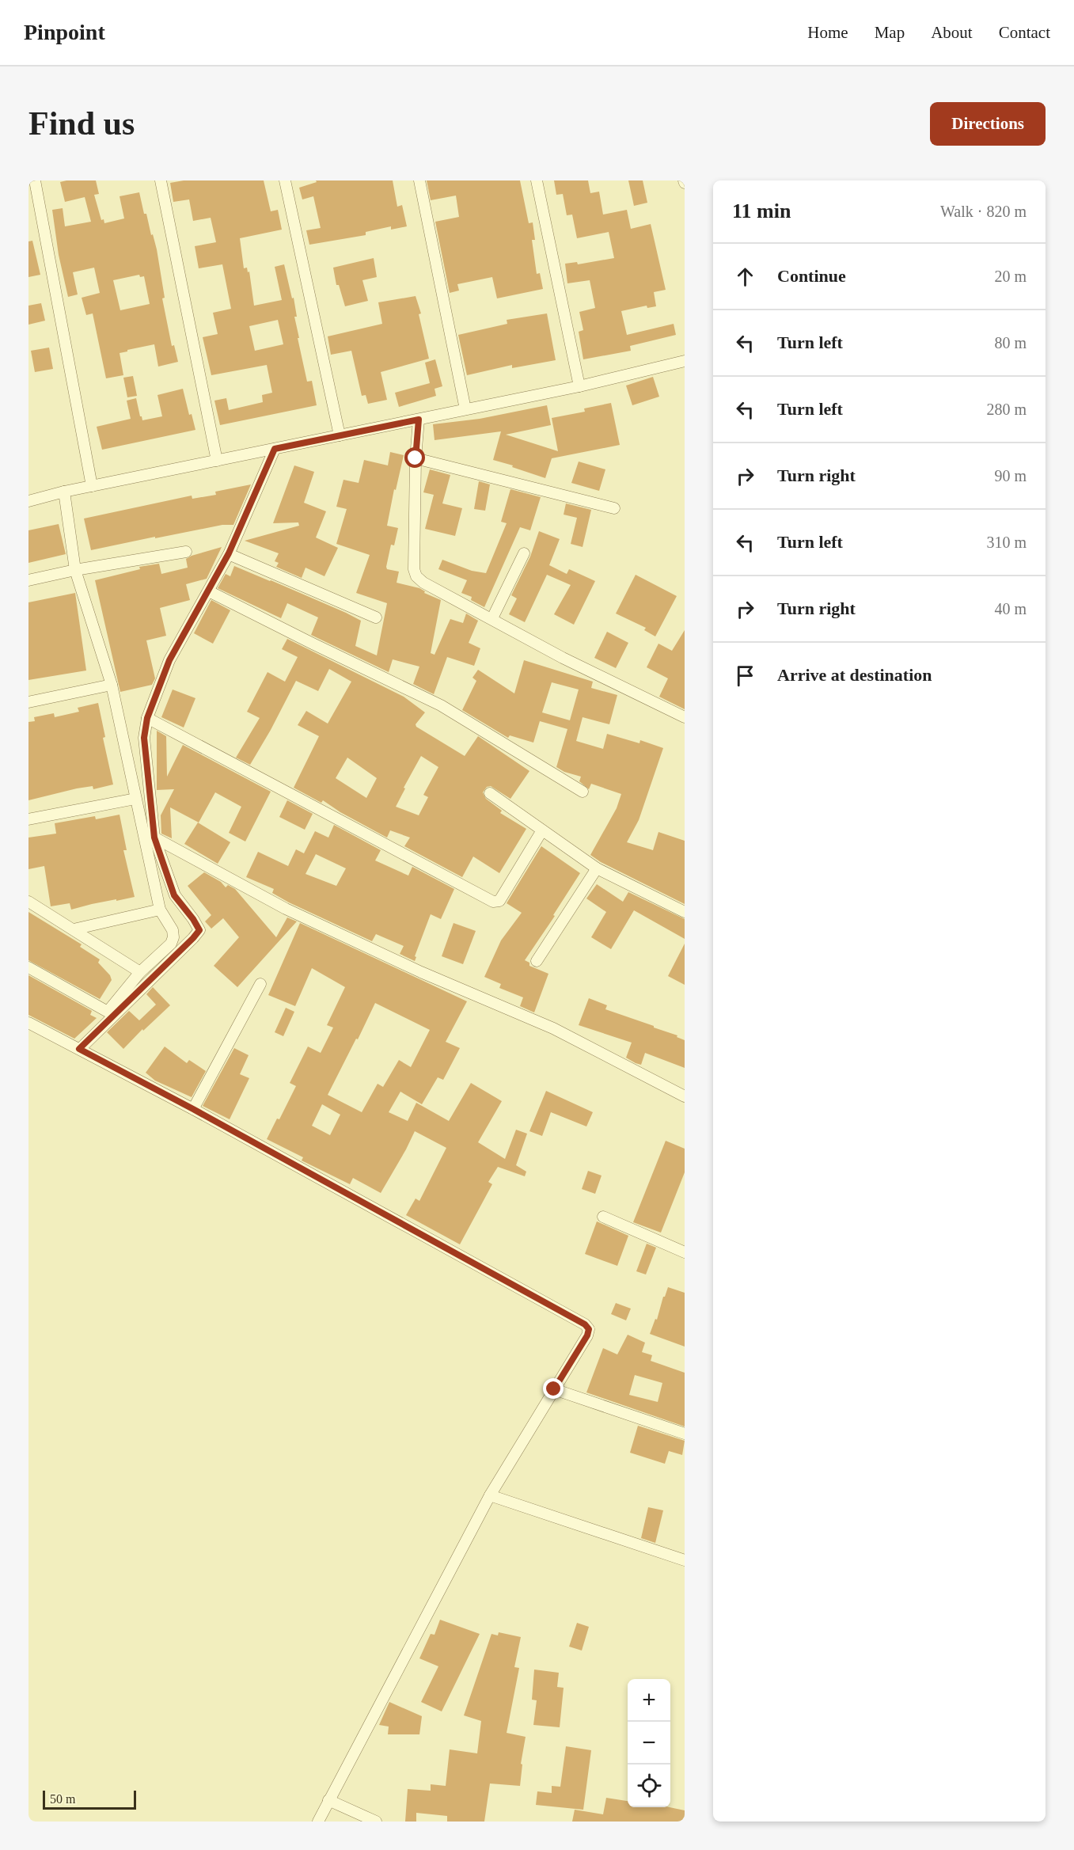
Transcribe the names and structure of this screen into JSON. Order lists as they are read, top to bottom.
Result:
{
  "scale_bar": "50 m",
  "page": {
    "header": "Pinpoint",
    "nav": [
      "Home",
      "Map",
      "About",
      "Contact"
    ],
    "buttons": "Directions",
    "title": "Find us",
    "heading": ["11 min", "Walk · 820 m"],
    "list": [
      ["Continue", "20 m"],
      ["Turn left", "80 m"],
      ["Turn left", "280 m"],
      ["Turn right", "90 m"],
      ["Turn left", "310 m"],
      ["Turn right", "40 m"],
      "Arrive at destination"
    ],
    "map_buttons": ["+", "−"],
    "scale": "50 m"
  }
}
